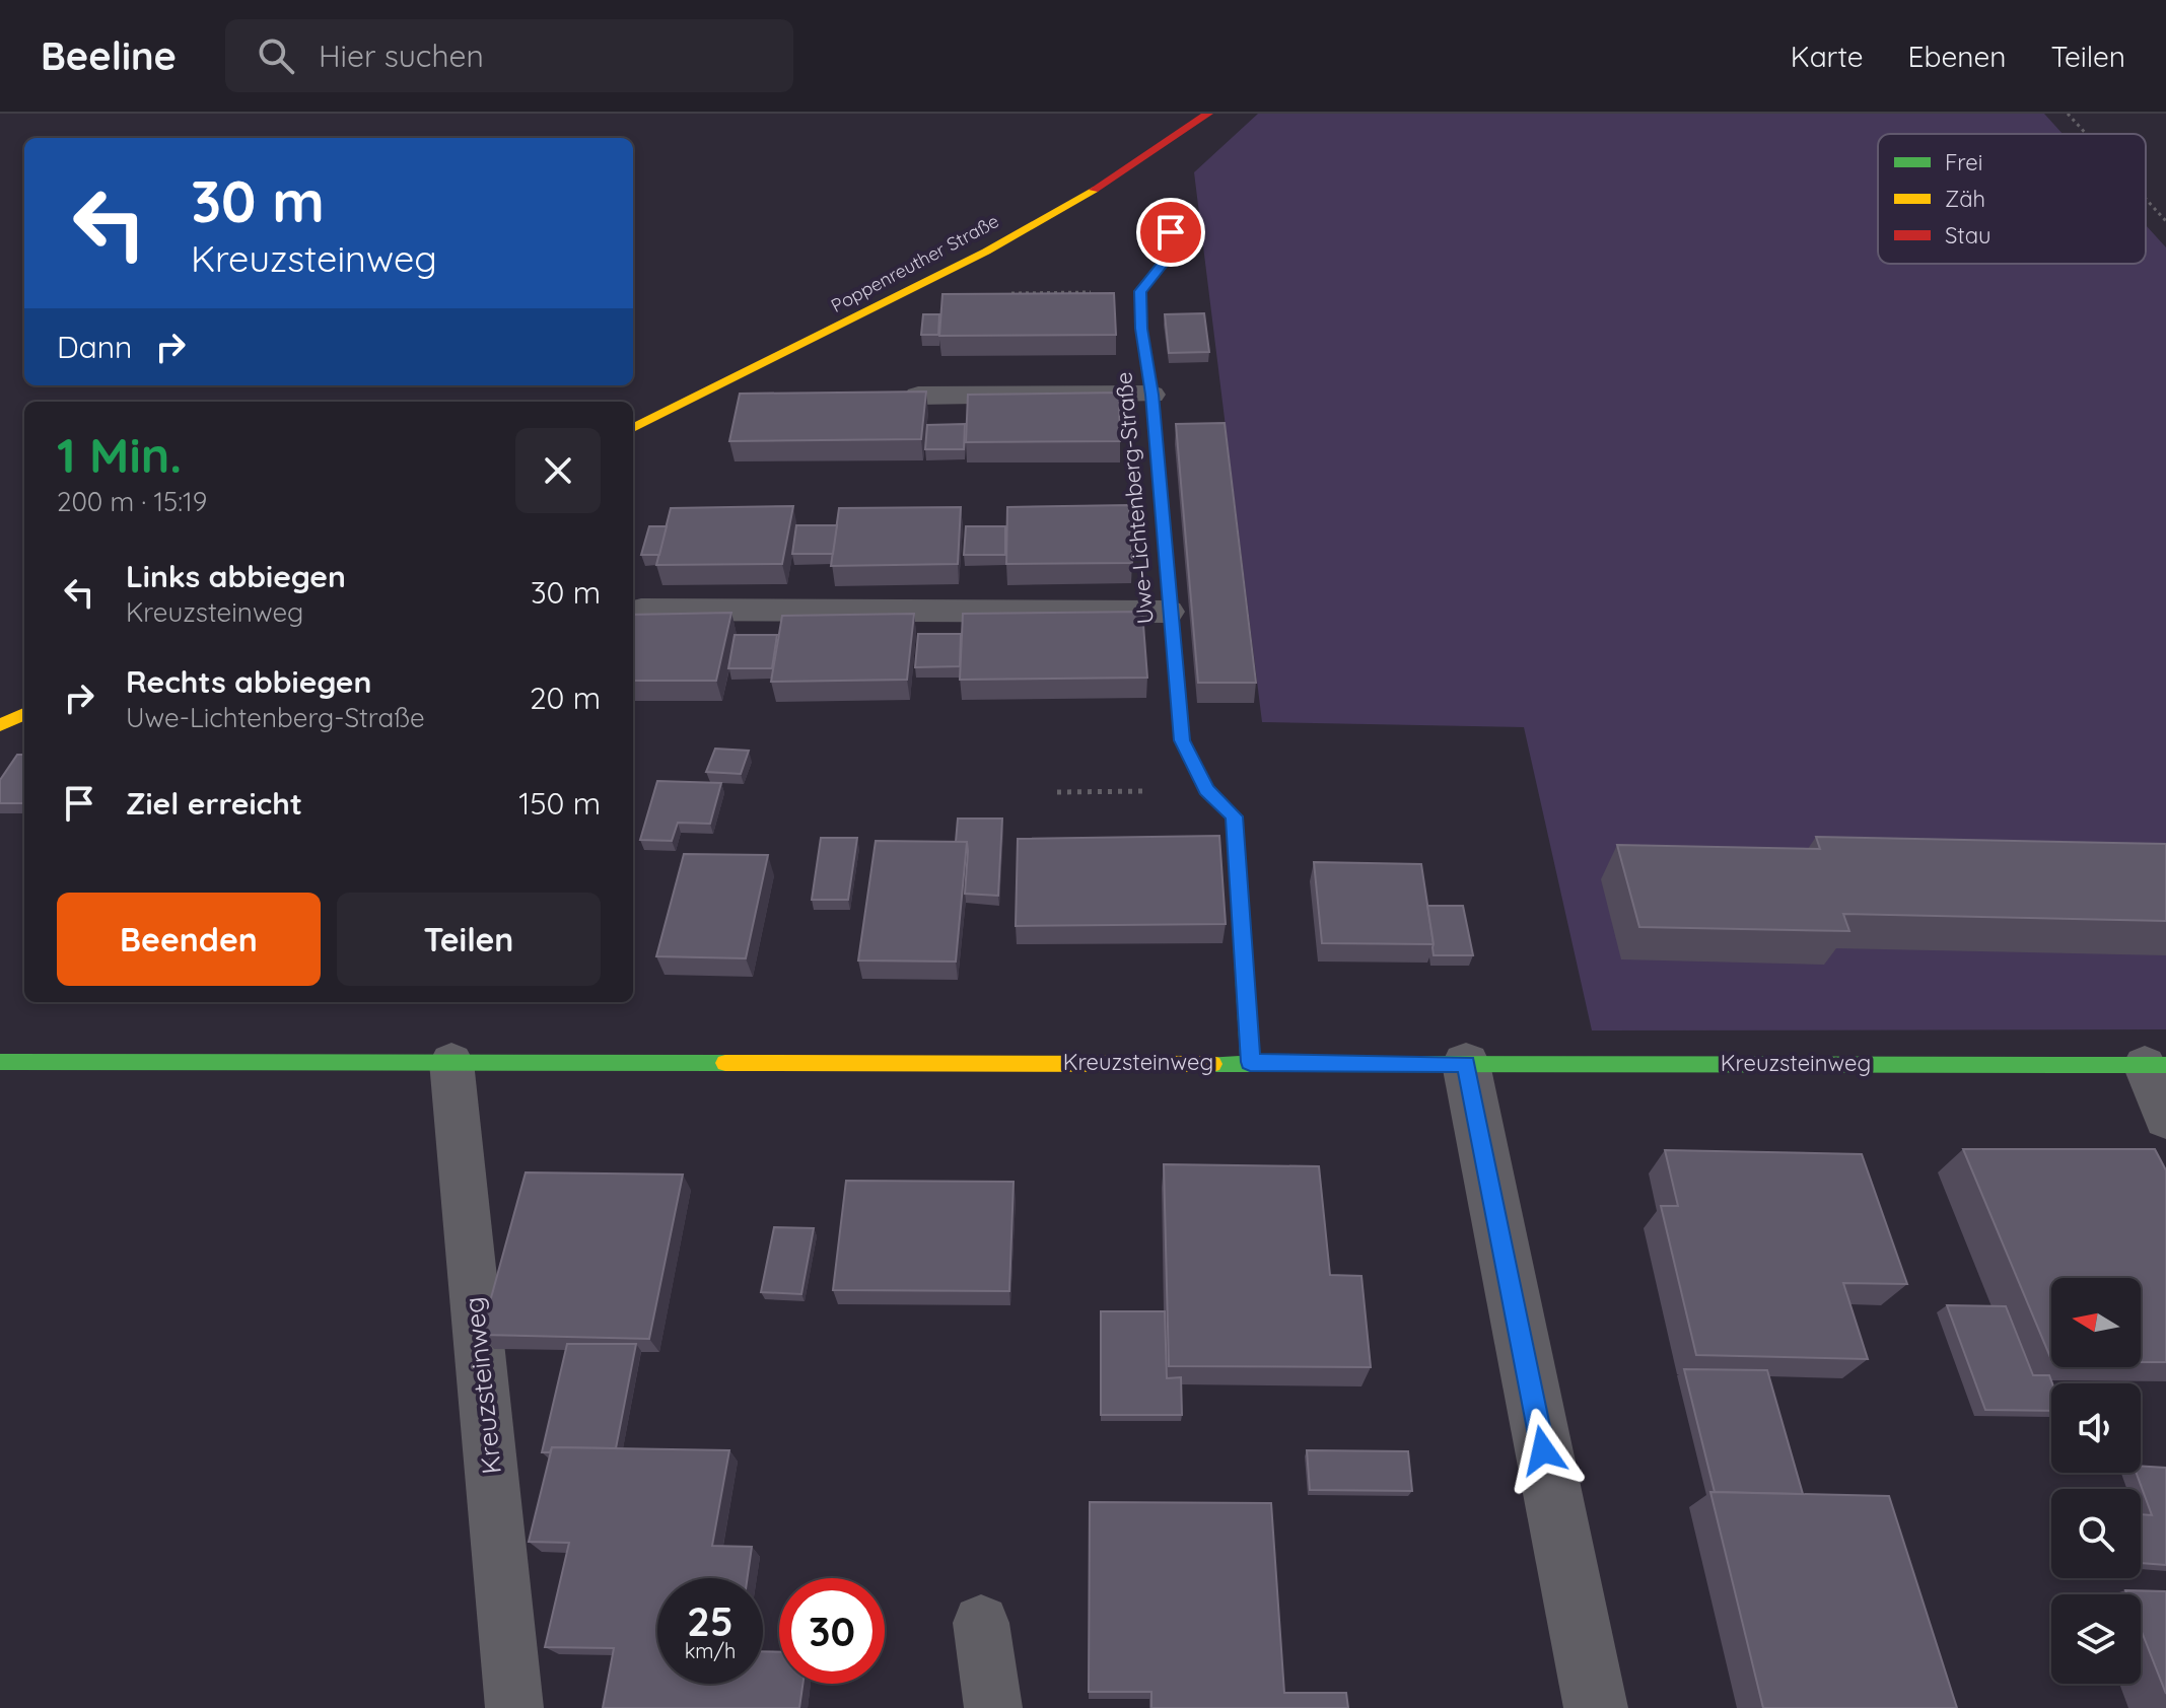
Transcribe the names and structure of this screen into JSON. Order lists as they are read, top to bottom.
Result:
{
  "streets": {
    "street": ["Poppenreuther Straße", "Uwe-Lichtenberg-Straße", "Kreuzsteinweg"]
  },
  "crossings": [
    ["Uwe-Lichtenberg-Straße", "Kreuzsteinweg"]
  ],
  "legend": ["Frei", "Zäh", "Stau"],
  "north": "left",
  "page": {
    "header": "Beeline",
    "search": "Hier suchen",
    "nav": ["Karte", "Ebenen", "Teilen"],
    "turn": ["30 m", "Kreuzsteinweg"],
    "then": "Dann",
    "heading": ["1 Min.", "200 m · 15:19"],
    "list": [
      {
        "name": "Links abbiegen",
        "note": "Kreuzsteinweg",
        "value": "30 m"
      },
      {
        "name": "Rechts abbiegen",
        "note": "Uwe-Lichtenberg-Straße",
        "value": "20 m"
      },
      {
        "name": "Ziel erreicht",
        "value": "150 m"
      }
    ],
    "buttons": ["Beenden", "Teilen"],
    "speed": "25 km/h",
    "limit": "30"
  }
}
